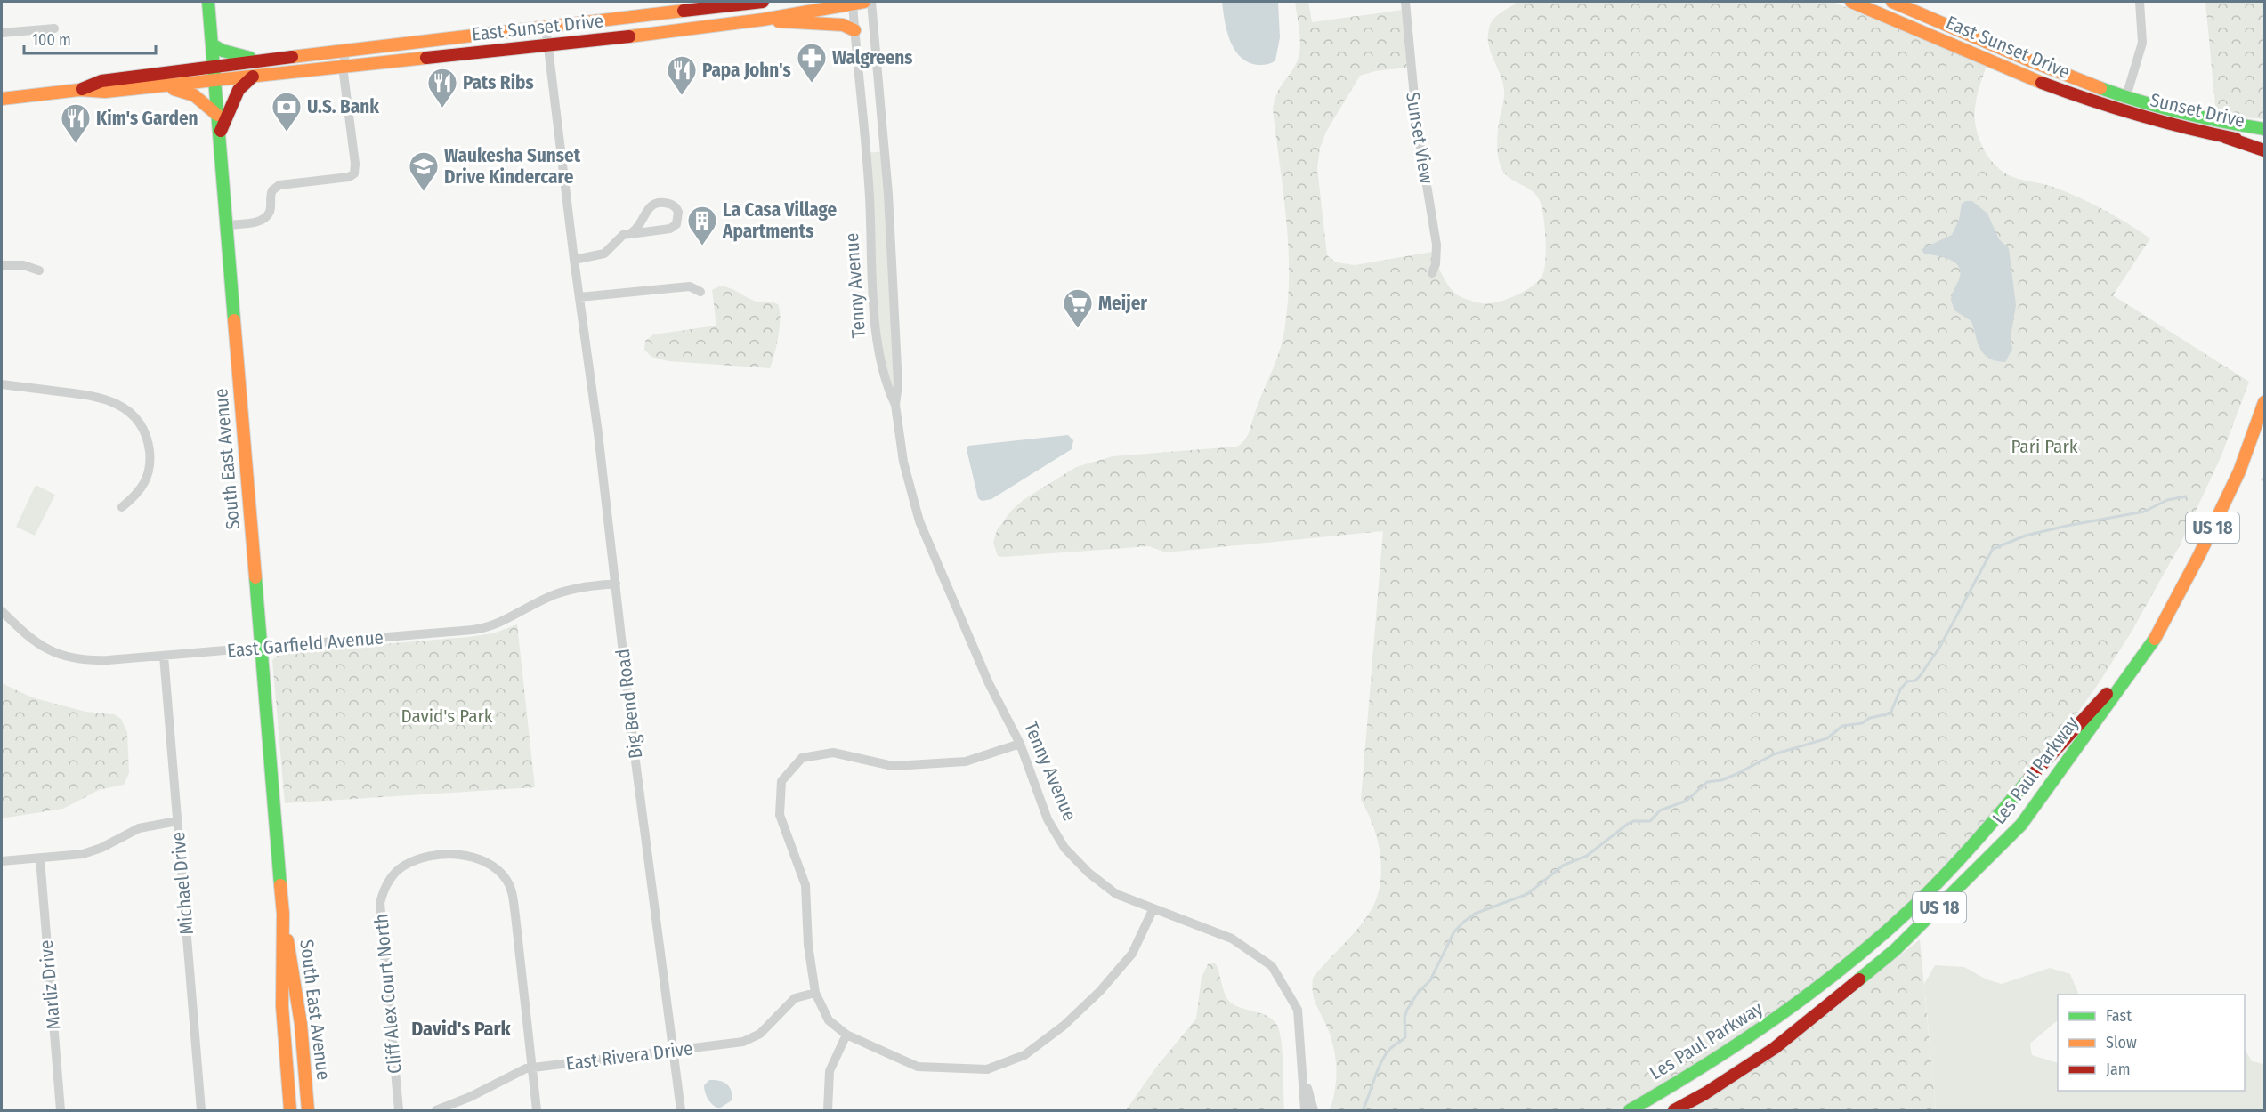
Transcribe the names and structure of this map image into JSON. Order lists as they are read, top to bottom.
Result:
{
  "streets": {
    "main road": [
      "East Sunset Drive",
      "Sunset Drive",
      "South East Avenue",
      "US 18",
      "Les Paul Parkway"
    ],
    "street": [
      "Sunset View",
      "Tenny Avenue",
      "East Garfield Avenue",
      "Big Bend Road",
      "Michael Drive",
      "Marliz Drive",
      "Cliff Alex Court North",
      "East Rivera Drive"
    ]
  },
  "crossings": [
    ["East Sunset Drive", "Sunset Drive"],
    ["East Sunset Drive", "Tenny Avenue"],
    ["East Sunset Drive", "South East Avenue"],
    ["East Sunset Drive", "Big Bend Road"],
    ["South East Avenue", "East Garfield Avenue"],
    ["East Garfield Avenue", "Big Bend Road"],
    ["East Garfield Avenue", "Michael Drive"],
    ["Big Bend Road", "East Rivera Drive"],
    ["Cliff Alex Court North", "East Rivera Drive"]
  ],
  "districts": ["David's Park"],
  "parks": ["Pari Park", "David's Park"],
  "places": {
    "pharmacy": ["Walgreens"],
    "restaurant": ["Papa John's", "Pats Ribs", "Kim's Garden"],
    "bank": ["U.S. Bank"],
    "school or university": ["Waukesha Sunset Drive Kindercare"],
    "building": ["La Casa Village Apartments"],
    "supermarket": ["Meijer"]
  },
  "legend": ["Fast", "Slow", "Jam"],
  "scale_bar": "100 m"
}
